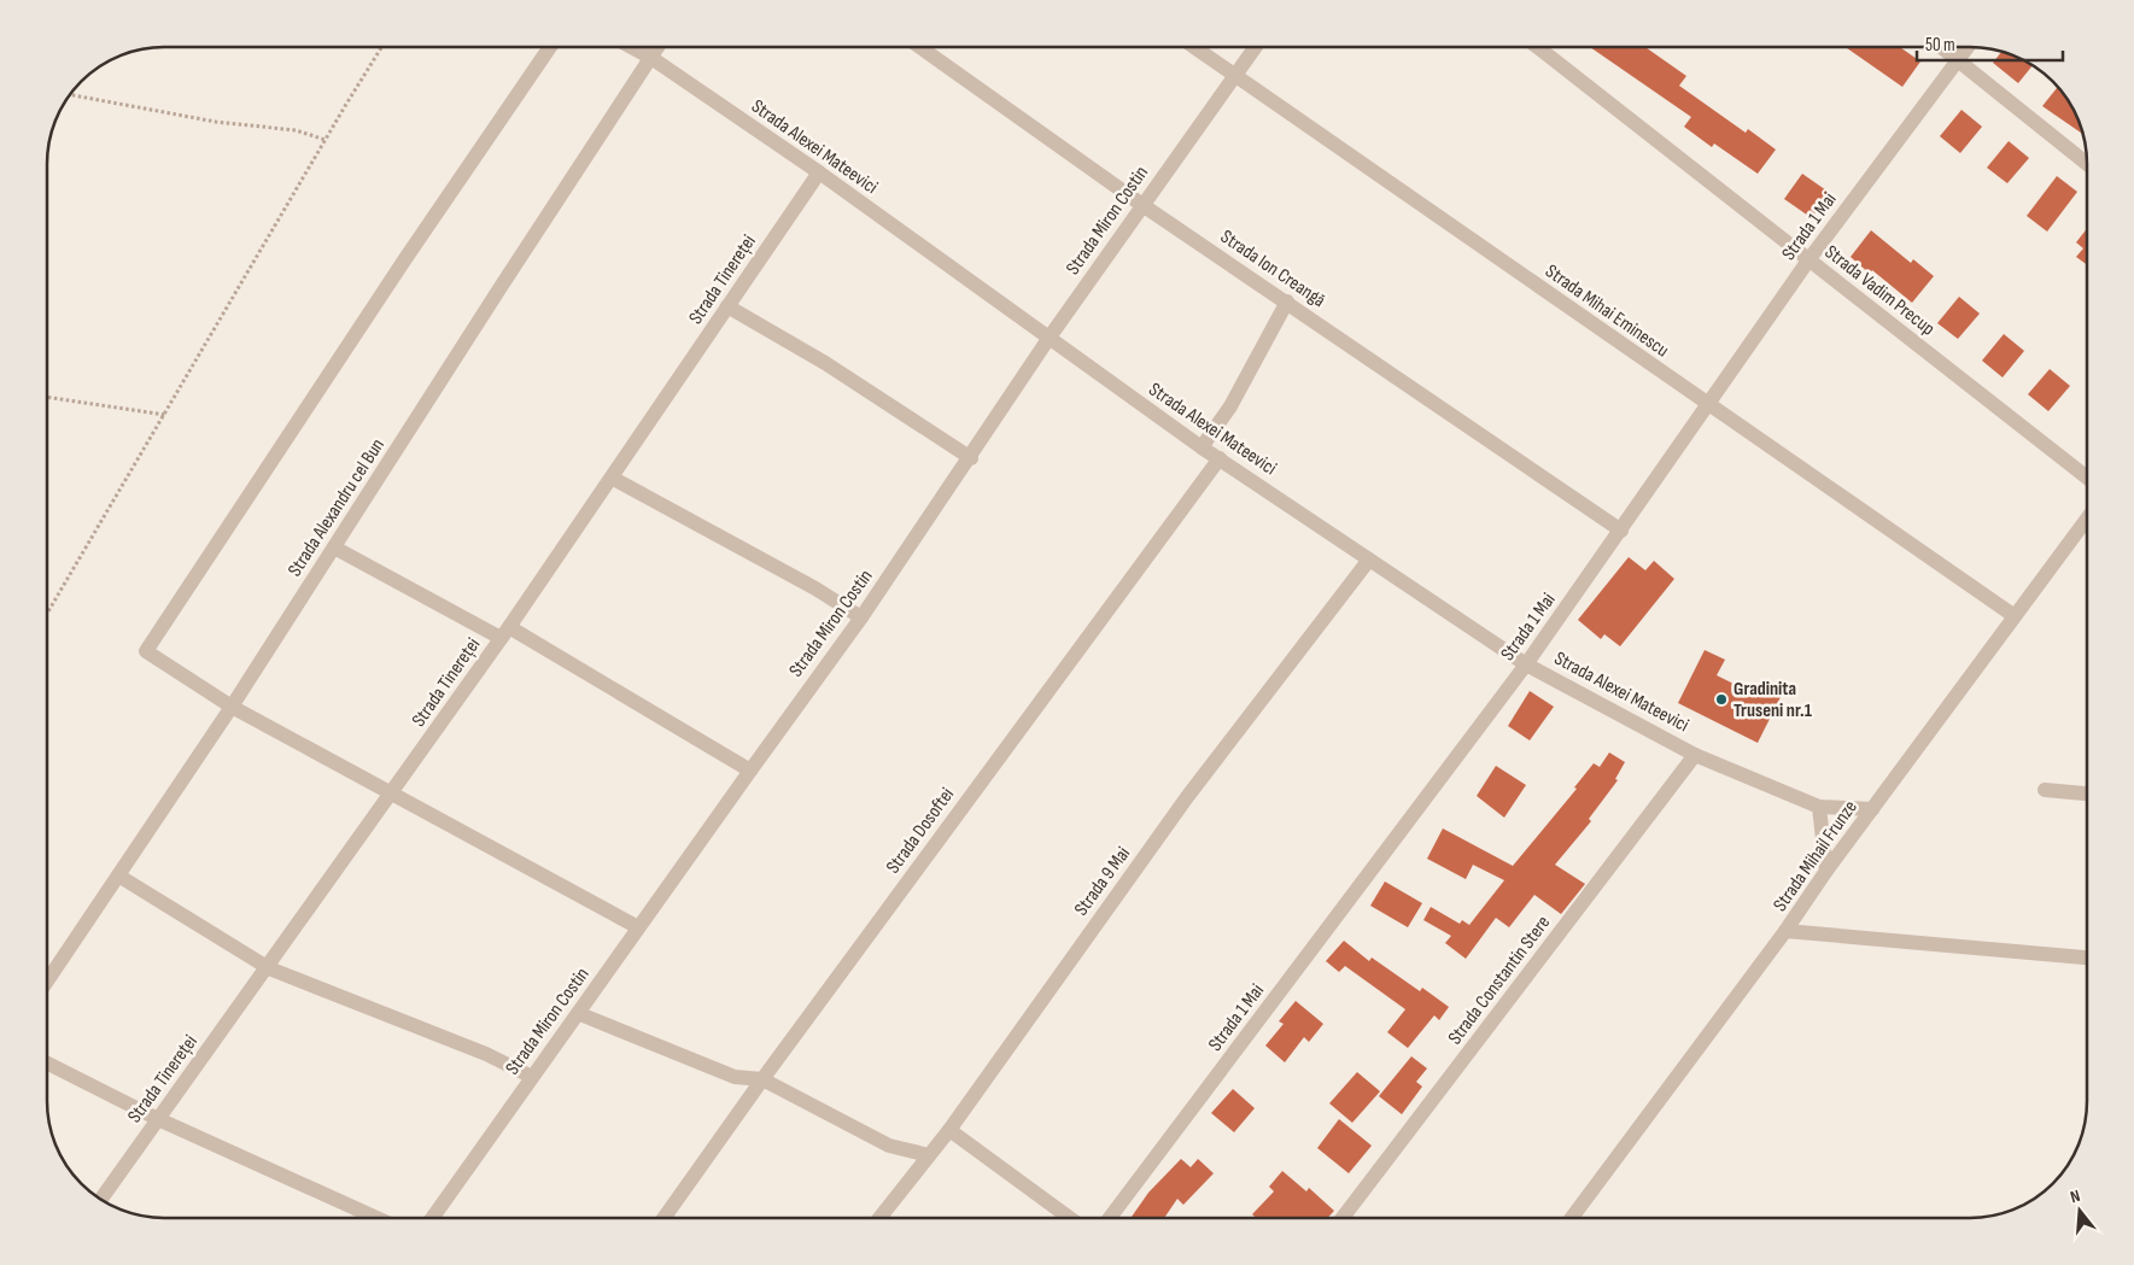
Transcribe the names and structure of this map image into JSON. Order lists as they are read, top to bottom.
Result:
{
  "streets": {
    "street": [
      "Strada Alexei Mateevici",
      "Strada Miron Costin",
      "Strada 1 Mai",
      "Strada Ion Creangă",
      "Strada Tinereței",
      "Strada Vadim Precup",
      "Strada Mihai Eminescu",
      "Strada Alexandru cel Bun",
      "Strada Dosoftei",
      "Strada Mihail Frunze",
      "Strada 9 Mai",
      "Strada Constantin Stere"
    ]
  },
  "crossings": [
    ["Strada Alexei Mateevici", "Strada Miron Costin"],
    ["Strada Alexei Mateevici", "Strada 1 Mai"],
    ["Strada Alexei Mateevici", "Strada Tinereței"],
    ["Strada Alexei Mateevici", "Strada Alexandru cel Bun"],
    ["Strada Alexei Mateevici", "Strada Dosoftei"],
    ["Strada Alexei Mateevici", "Strada Mihail Frunze"],
    ["Strada Alexei Mateevici", "Strada 9 Mai"],
    ["Strada Alexei Mateevici", "Strada Constantin Stere"],
    ["Strada Miron Costin", "Strada Ion Creangă"],
    ["Strada Miron Costin", "Strada Mihai Eminescu"],
    ["Strada 1 Mai", "Strada Ion Creangă"],
    ["Strada 1 Mai", "Strada Vadim Precup"],
    ["Strada 1 Mai", "Strada Mihai Eminescu"],
    ["Strada Mihai Eminescu", "Strada Mihail Frunze"]
  ],
  "places": ["Gradinita Truseni nr.1"],
  "scale_bar": "50 m",
  "north": "top"
}
